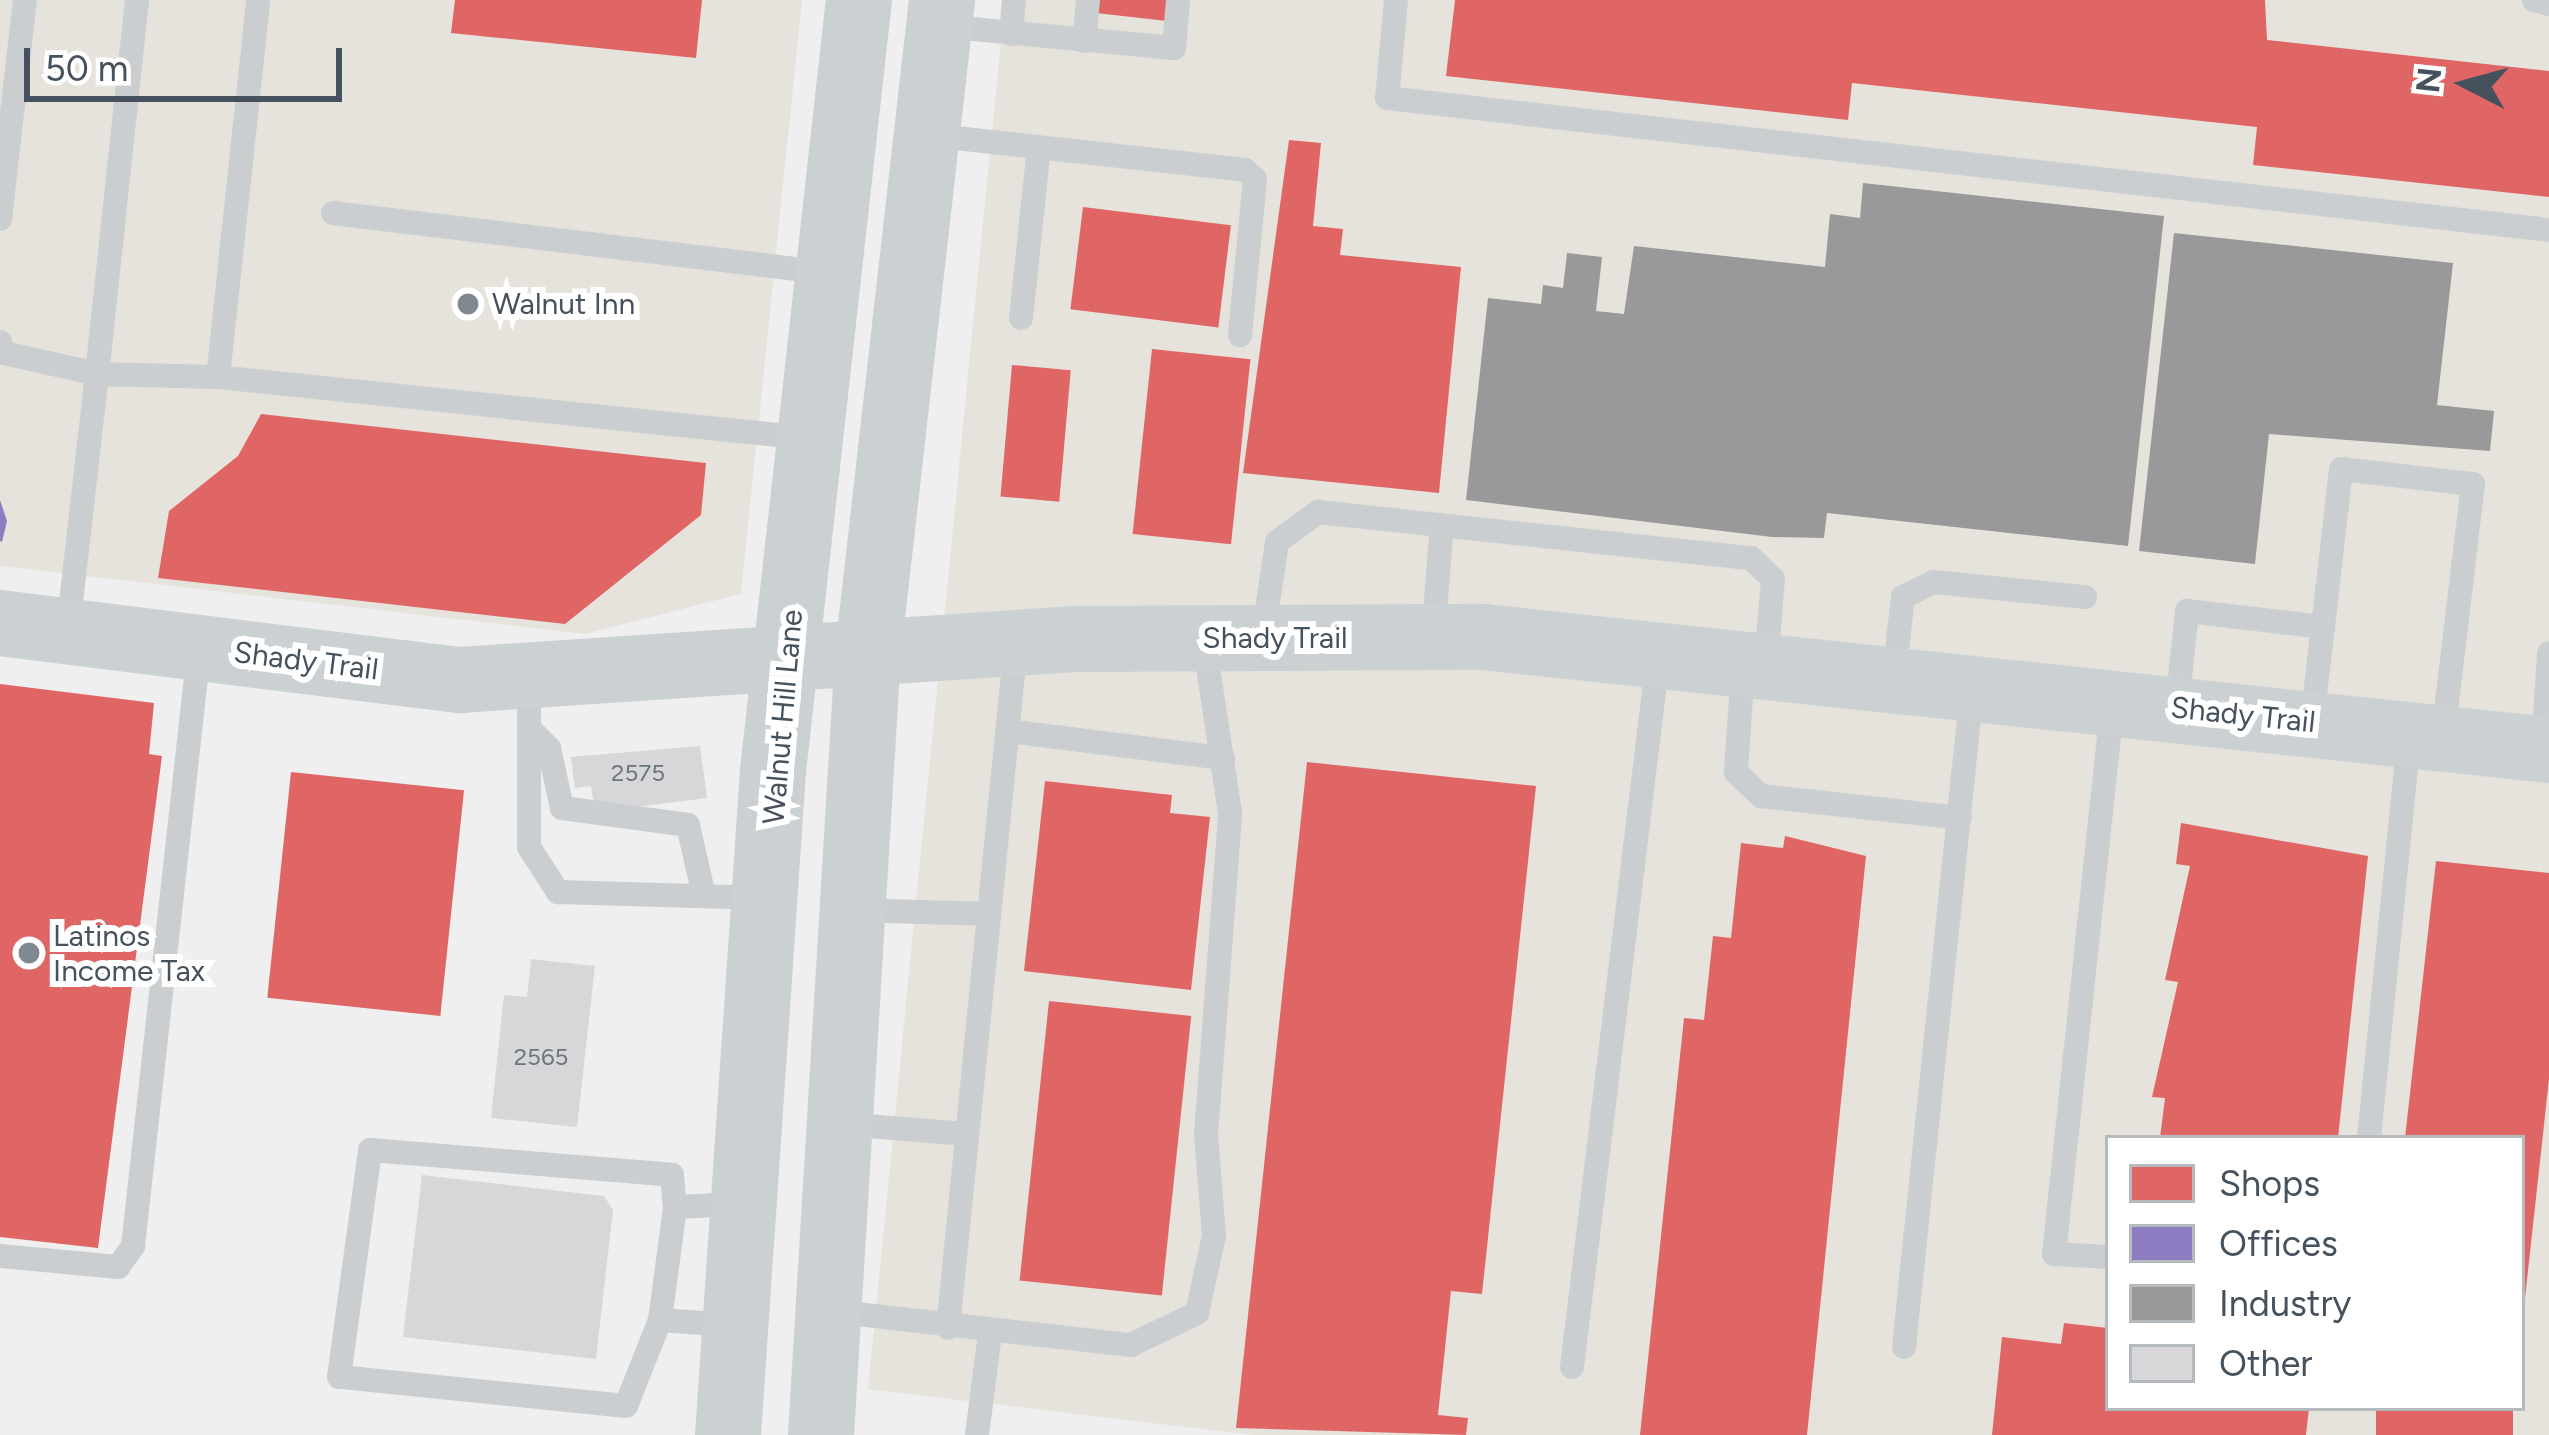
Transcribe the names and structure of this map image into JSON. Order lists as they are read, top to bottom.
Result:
{
  "streets": {
    "main road": ["Shady Trail", "Walnut Hill Lane"]
  },
  "crossings": [
    ["Shady Trail", "Walnut Hill Lane"]
  ],
  "places": ["Walnut Inn", "Latinos Income Tax"],
  "house_numbers": ["2575", "2565"],
  "legend": [
    "Shops",
    "Offices",
    "Industry",
    "Other"
  ],
  "scale_bar": "50 m",
  "north": "left"
}
